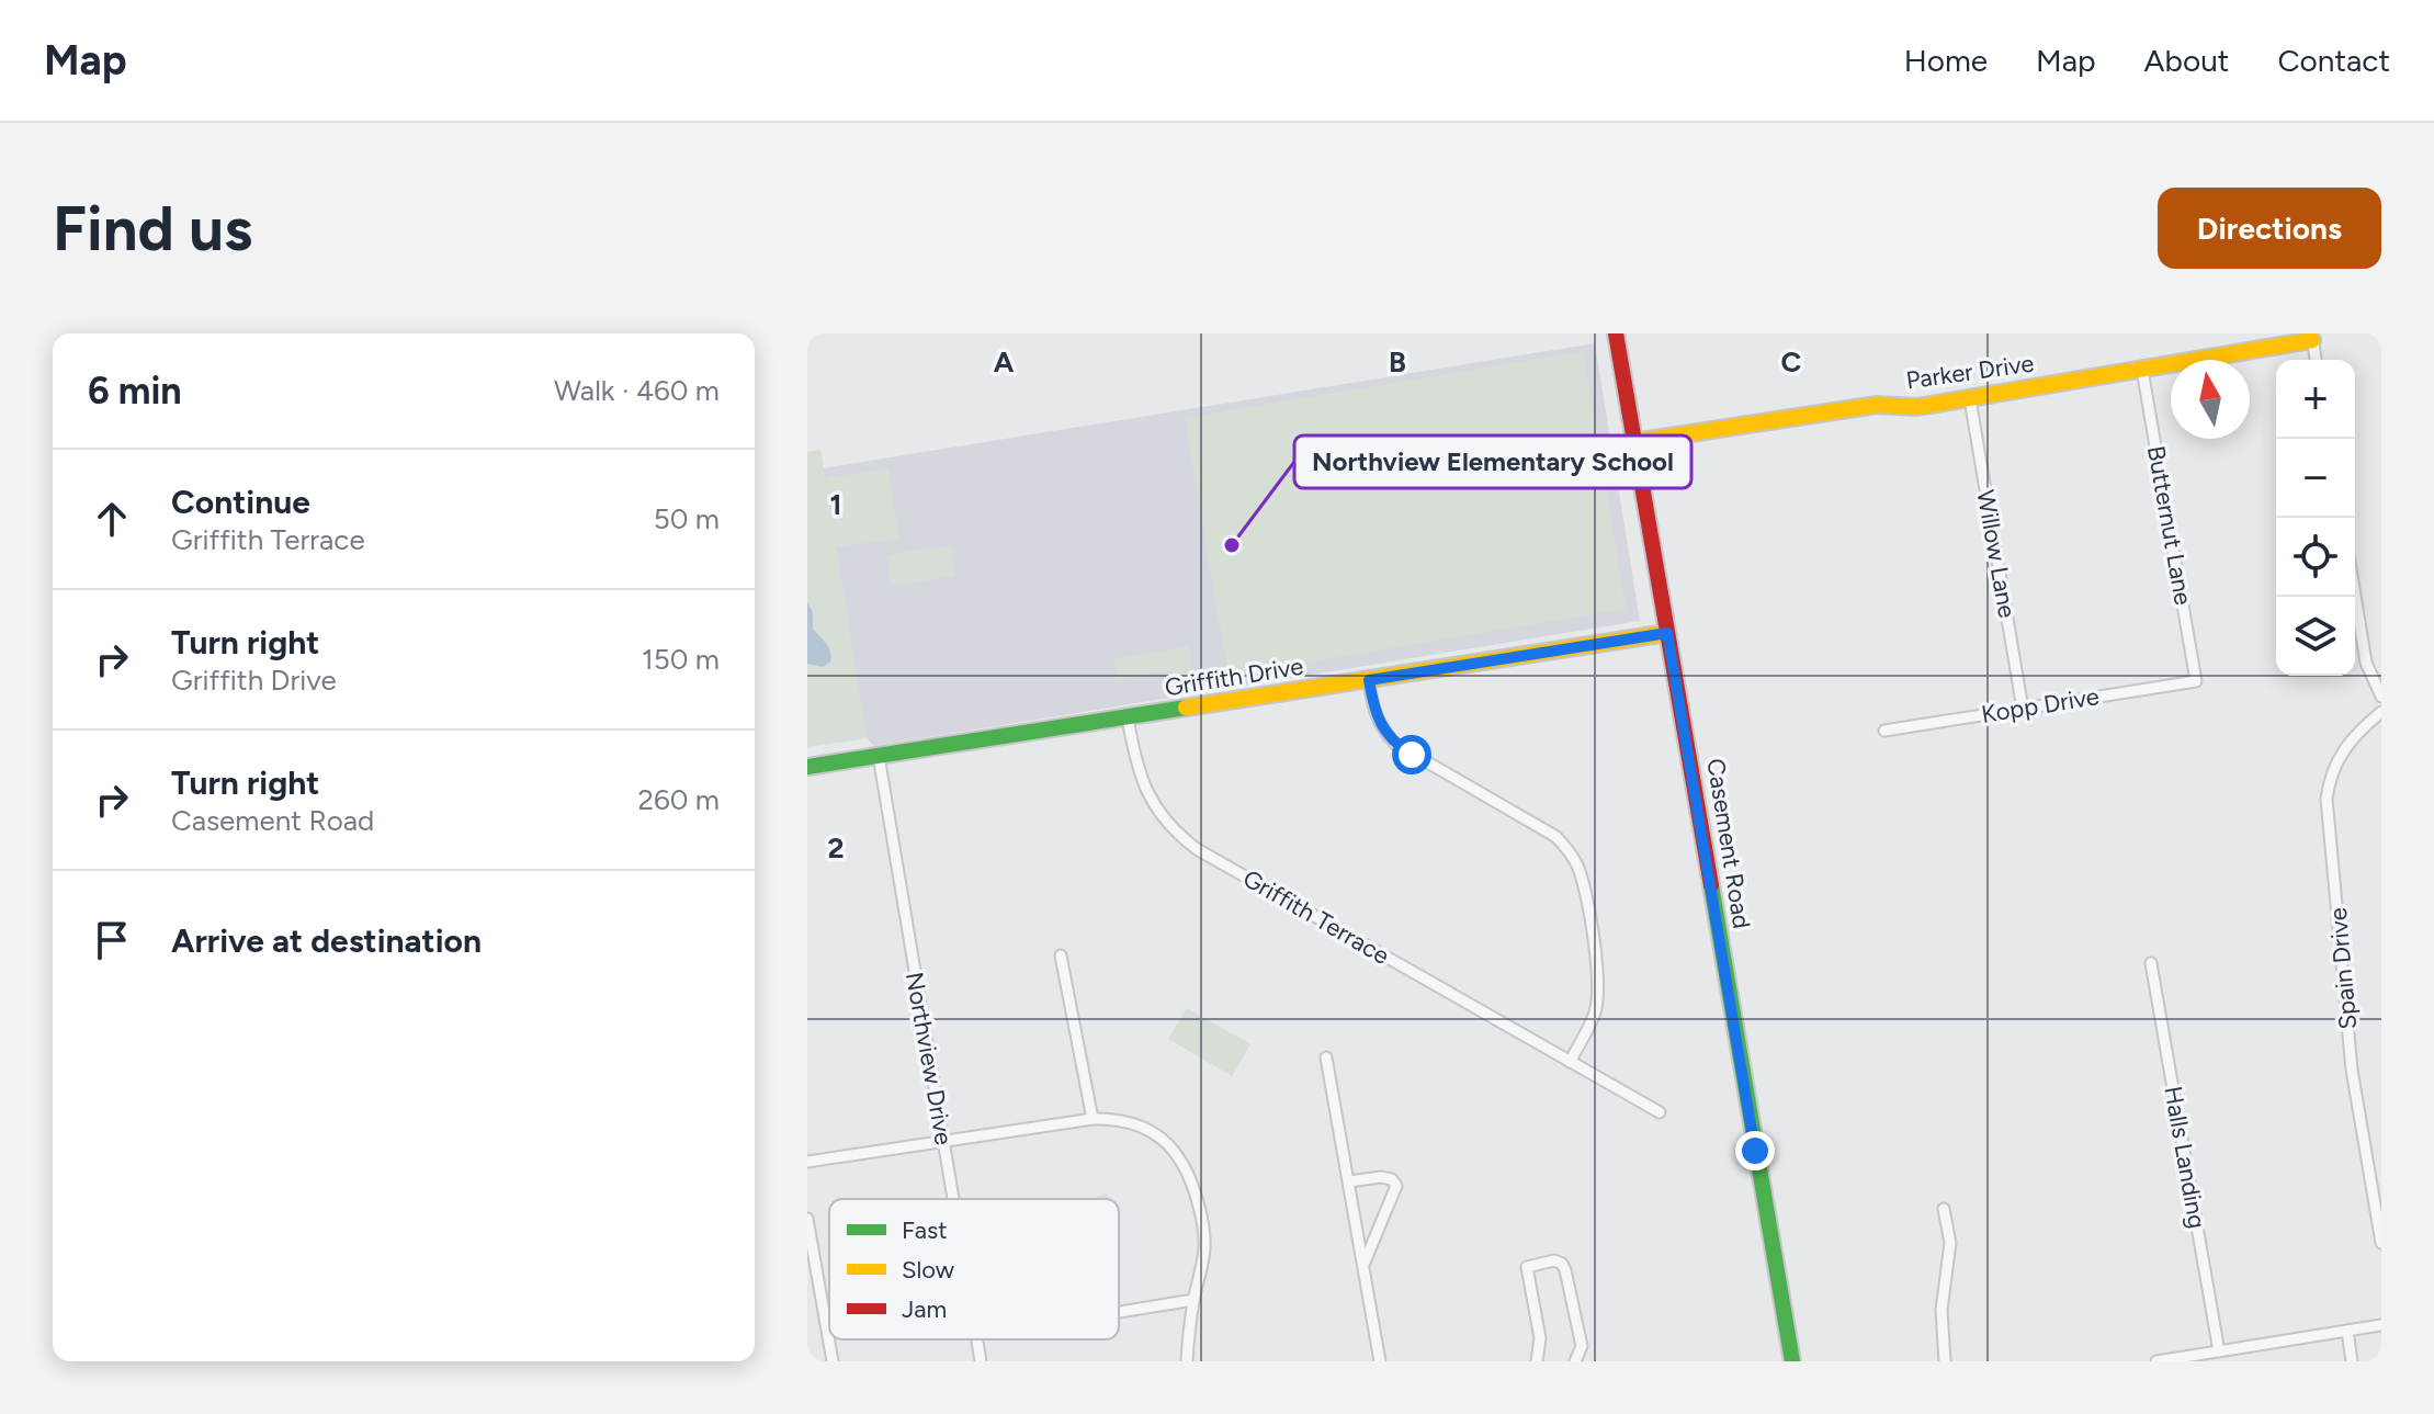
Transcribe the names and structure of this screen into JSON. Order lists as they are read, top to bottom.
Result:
{
  "streets": {
    "street": [
      "Parker Drive",
      "Butternut Lane",
      "Willow Lane",
      "Griffith Drive",
      "Kopp Drive",
      "Casement Road",
      "Griffith Terrace",
      "Spain Drive",
      "Northview Drive",
      "Halls Landing"
    ]
  },
  "crossings": [
    ["Parker Drive", "Butternut Lane"],
    ["Parker Drive", "Willow Lane"],
    ["Parker Drive", "Casement Road"],
    ["Butternut Lane", "Kopp Drive"],
    ["Willow Lane", "Kopp Drive"],
    ["Griffith Drive", "Casement Road"],
    ["Griffith Drive", "Griffith Terrace"],
    ["Griffith Drive", "Northview Drive"]
  ],
  "places": ["Northview Elementary School"],
  "legend": ["Fast", "Slow", "Jam"],
  "north": "top",
  "page": {
    "header": "Map",
    "nav": [
      "Home",
      "Map",
      "About",
      "Contact"
    ],
    "buttons": "Directions",
    "title": "Find us",
    "heading": ["6 min", "Walk · 460 m"],
    "map_buttons": ["+", "−"],
    "list": [
      ["Continue", "Griffith Terrace", "50 m"],
      ["Turn right", "Griffith Drive", "150 m"],
      ["Turn right", "Casement Road", "260 m"],
      "Arrive at destination"
    ]
  },
  "grid": {
    "columns": ["A", "B", "C"],
    "rows": ["1", "2"]
  }
}
